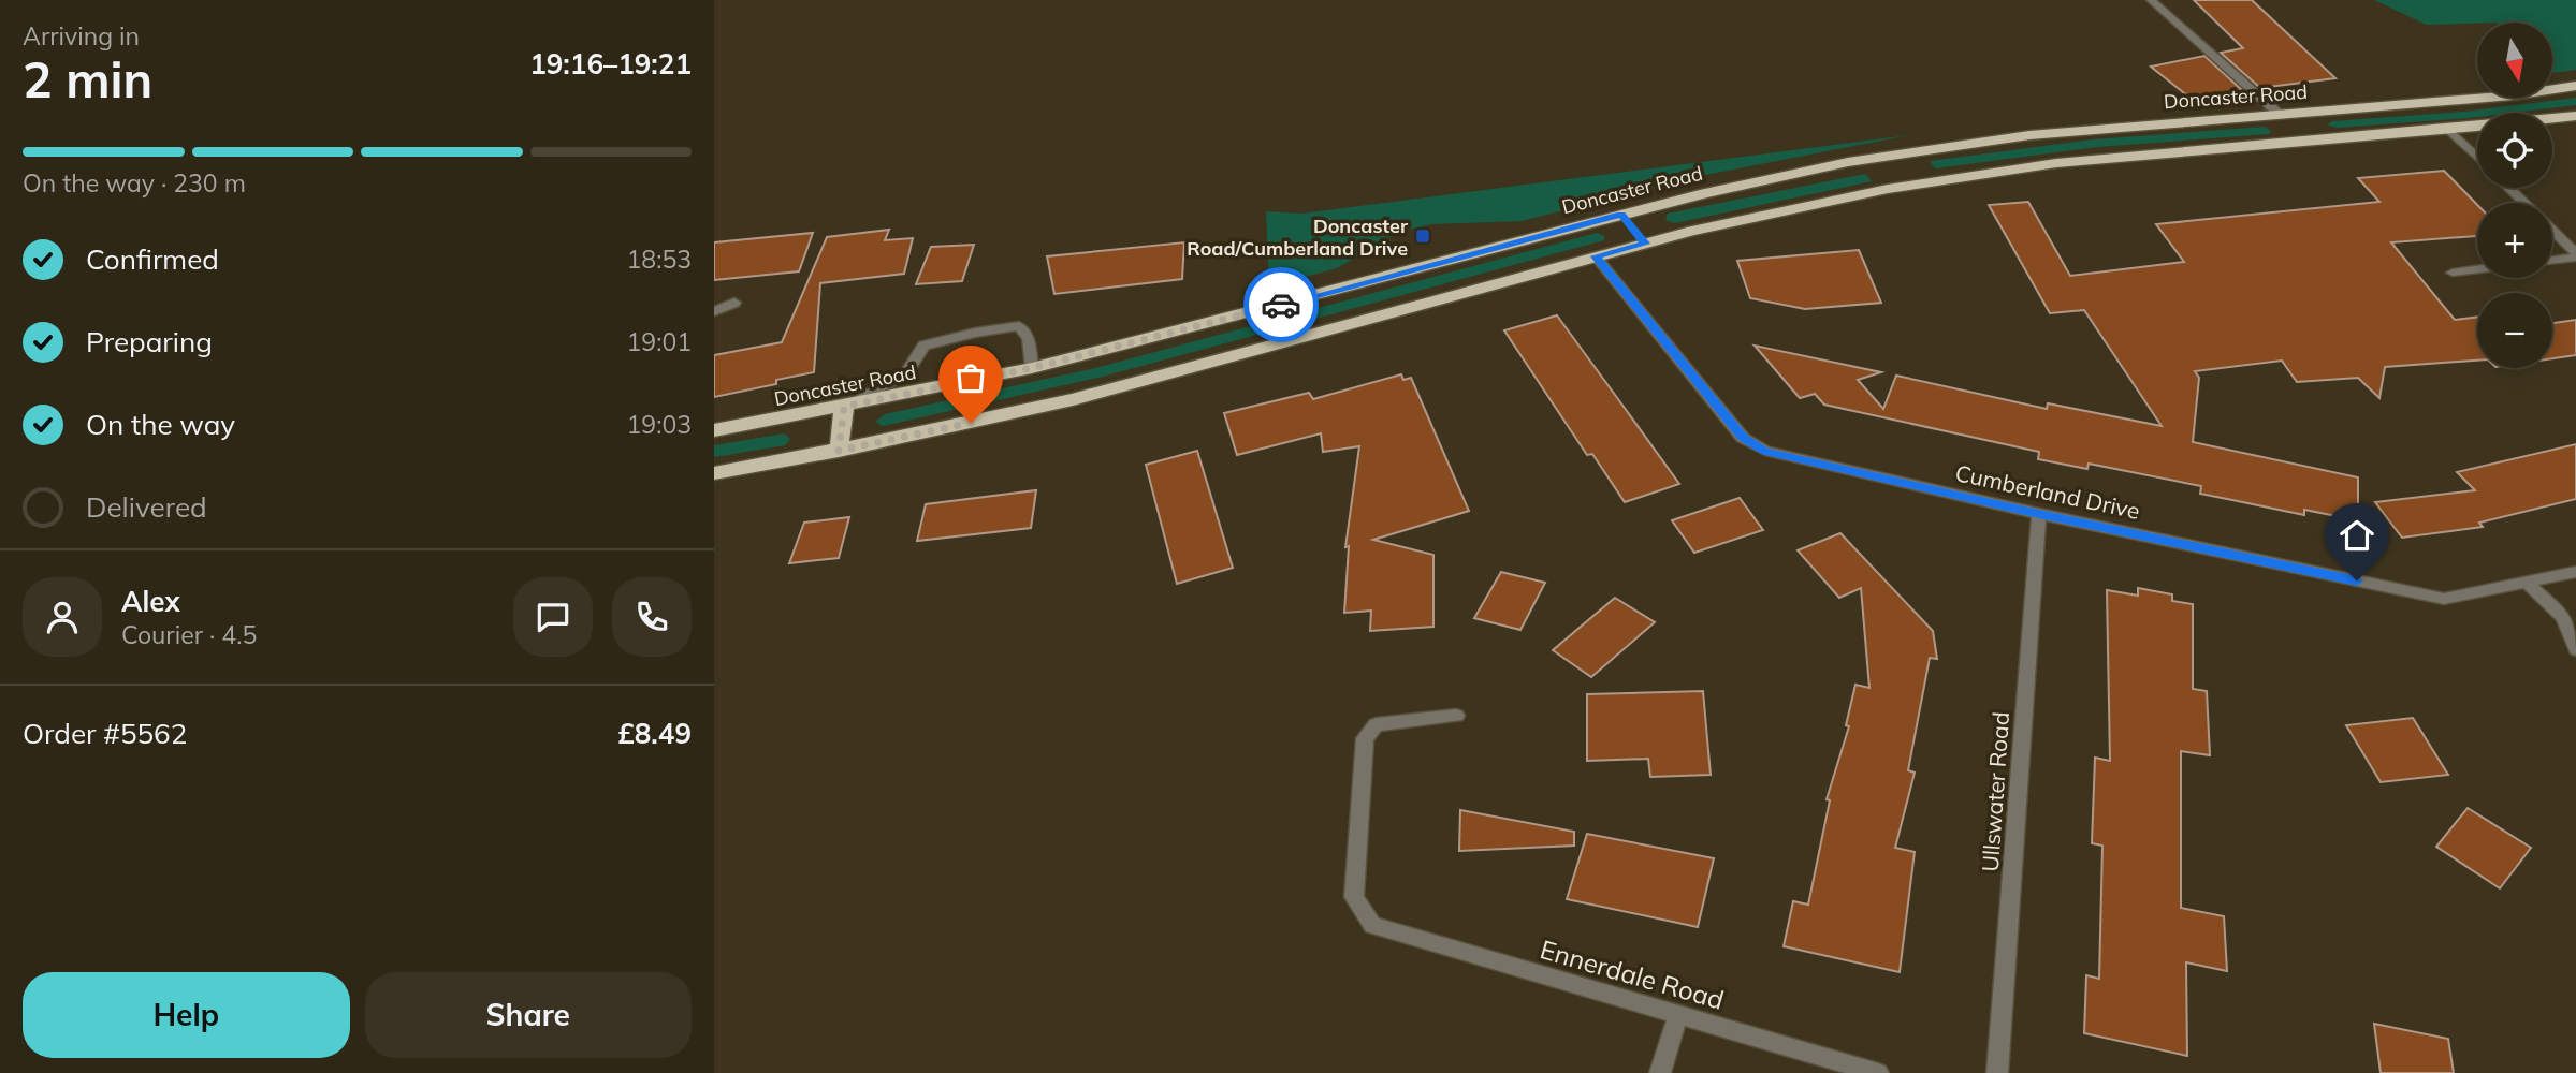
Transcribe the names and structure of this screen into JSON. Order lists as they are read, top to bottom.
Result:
{
  "streets": {
    "highway": ["Doncaster Road"],
    "street": ["Cumberland Drive", "Ullswater Road", "Ennerdale Road"]
  },
  "crossings": [
    ["Cumberland Drive", "Ullswater Road"]
  ],
  "places": {
    "transit": ["Doncaster Road/Cumberland Drive"]
  },
  "north": "bottom",
  "page": {
    "heading": ["2 min", "Arriving in", "19:16–19:21"],
    "panel": [
      "Alex",
      "Courier · 4.5",
      "Order #5562",
      "£8.49"
    ],
    "map_buttons": ["+", "−"],
    "bar": "On the way · 230 m",
    "list": [
      ["Confirmed", "18:53"],
      ["Preparing", "19:01"],
      ["On the way", "19:03"],
      "Delivered"
    ],
    "buttons": ["Help", "Share"]
  }
}
